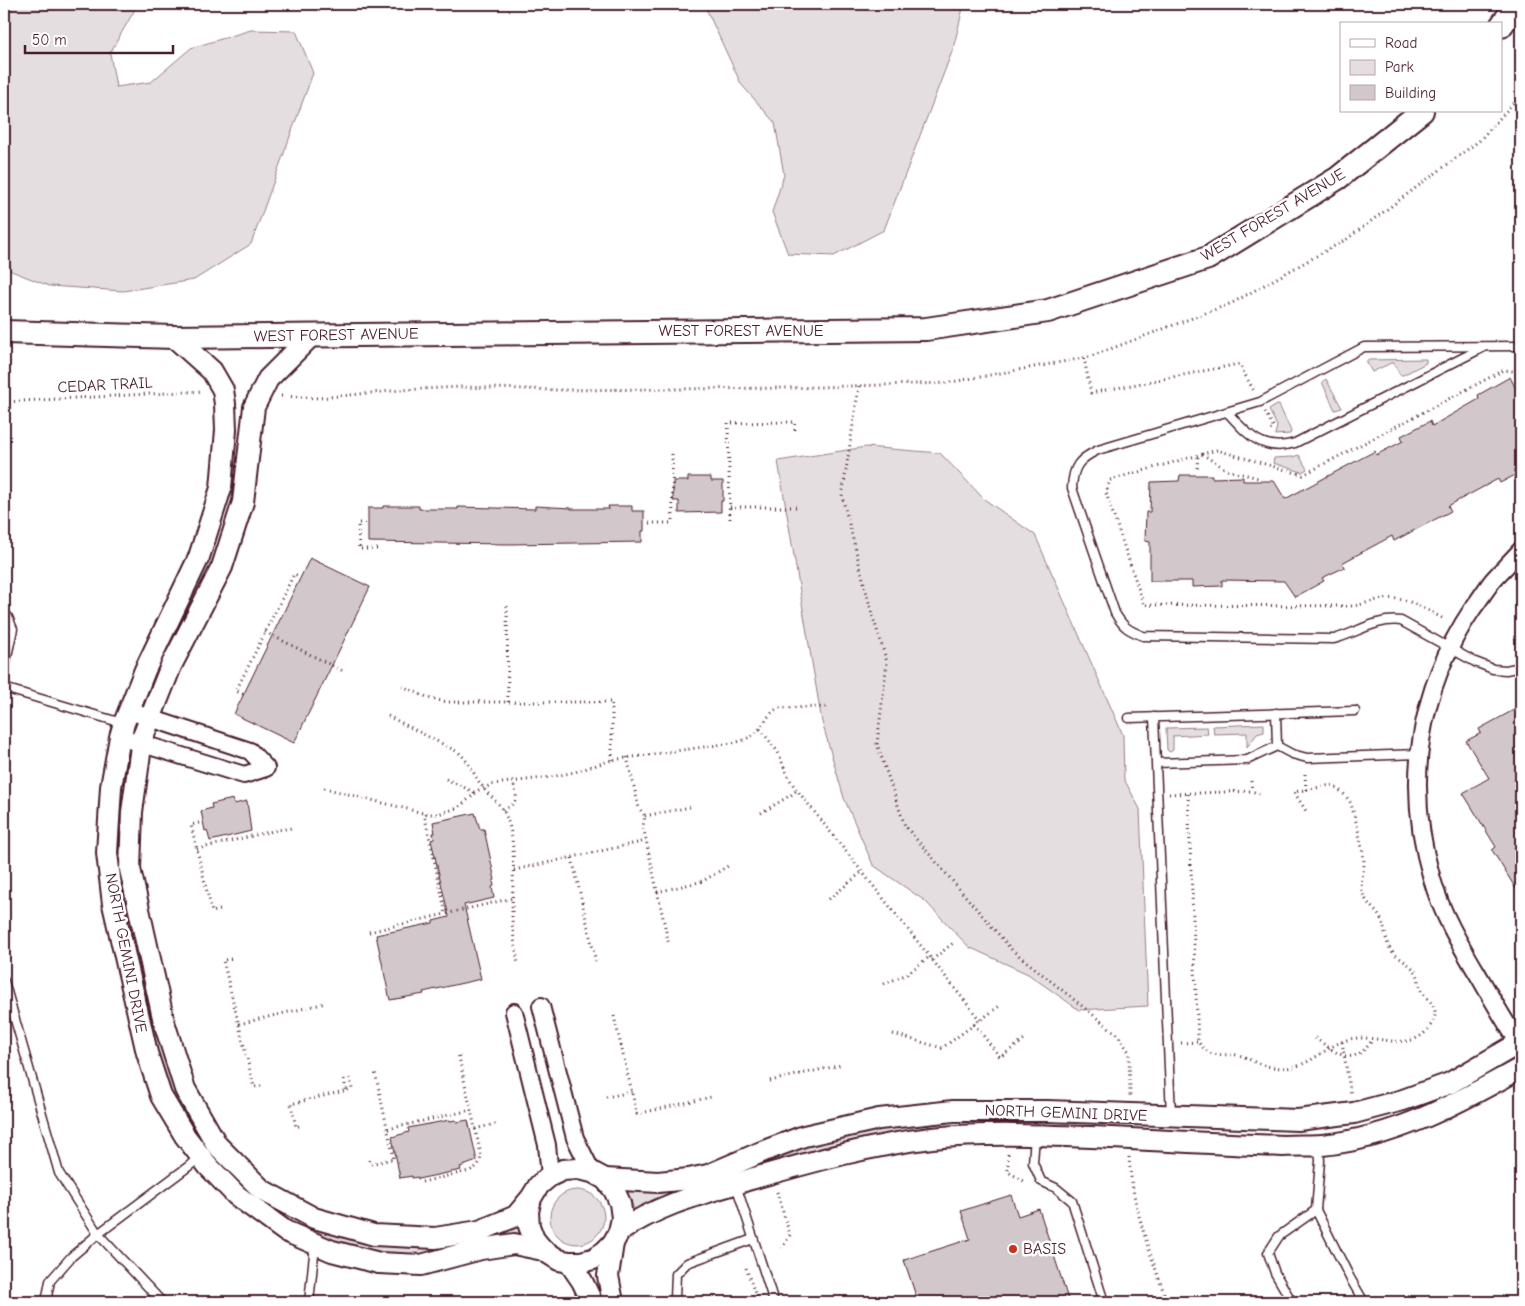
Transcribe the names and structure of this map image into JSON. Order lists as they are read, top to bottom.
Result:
{
  "streets": {
    "main road": ["WEST FOREST AVENUE"],
    "street": ["NORTH GEMINI DRIVE"],
    "path": ["CEDAR TRAIL"]
  },
  "crossings": [
    ["WEST FOREST AVENUE", "NORTH GEMINI DRIVE"]
  ],
  "places": ["BASIS"],
  "legend": ["Road", "Park", "Building"],
  "scale_bar": "50 m"
}
